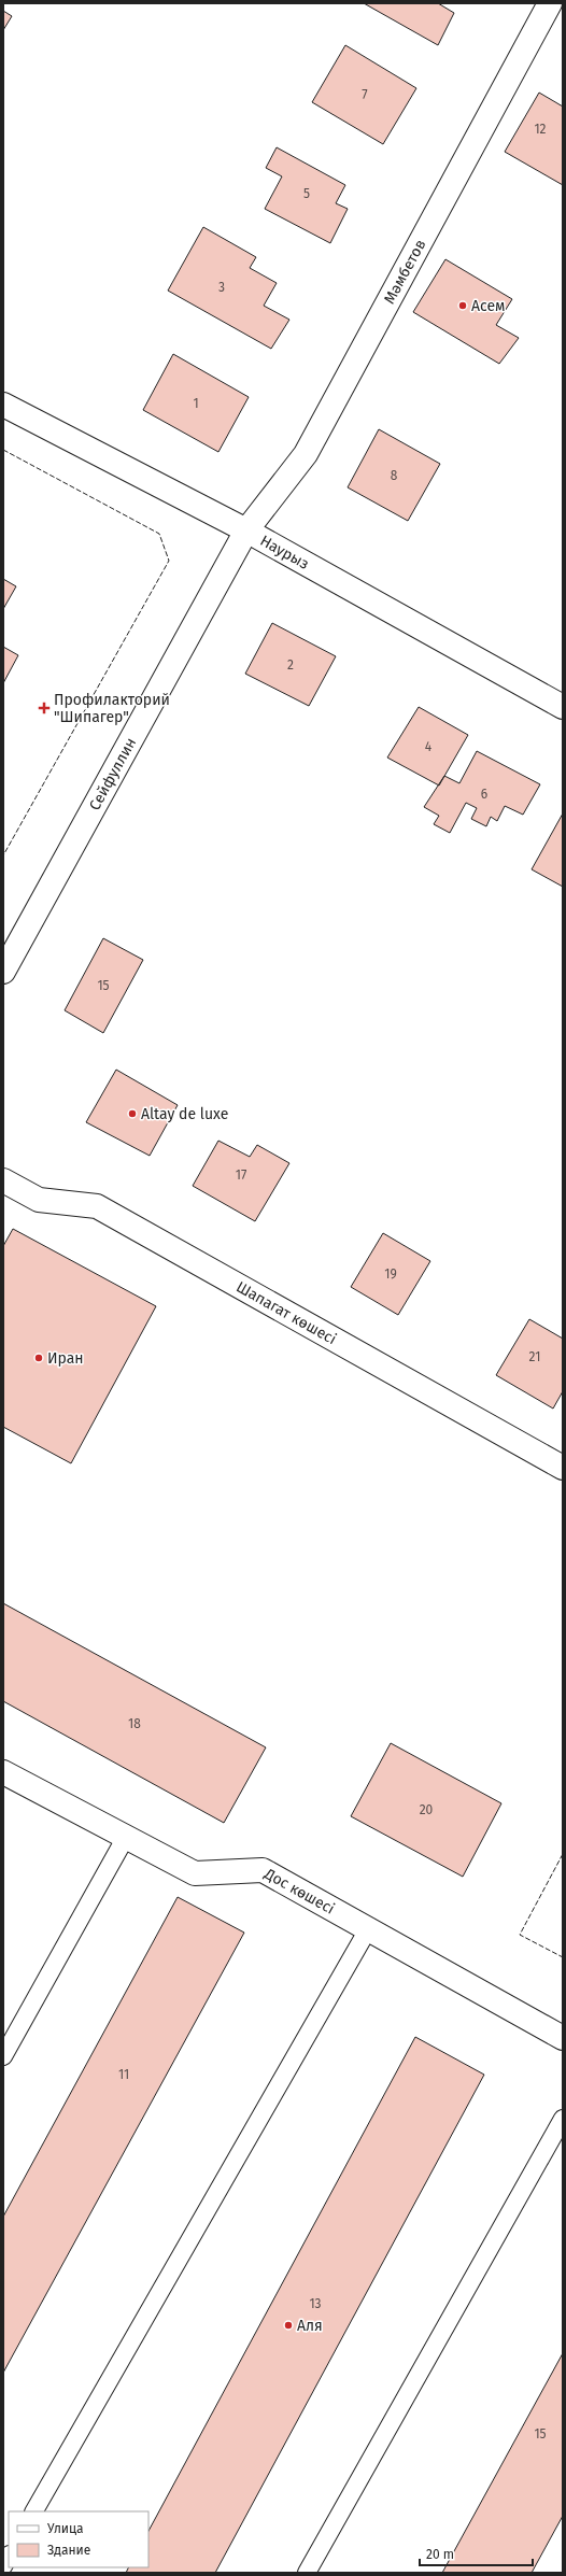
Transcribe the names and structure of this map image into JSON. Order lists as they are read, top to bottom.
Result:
{
  "streets": {
    "street": [
      "Мәмбетов",
      "Наурыз",
      "Сейфуллин",
      "Шапагат көшесі",
      "Дос көшесі"
    ]
  },
  "crossings": [
    ["Мәмбетов", "Наурыз"],
    ["Мәмбетов", "Сейфуллин"],
    ["Наурыз", "Сейфуллин"]
  ],
  "places": {
    "other": [
      "Асем",
      "Altay de luxe",
      "Иран",
      "Аля"
    ],
    "health": ["Профилакторий \"Шипагер\""]
  },
  "house_numbers": [
    "7",
    "12",
    "5",
    "3",
    "1",
    "8",
    "2",
    "4",
    "6",
    "15",
    "17",
    "19",
    "21",
    "18",
    "20",
    "11",
    "13",
    "15"
  ],
  "legend": ["Улица", "Здание"],
  "scale_bar": "20 m"
}
